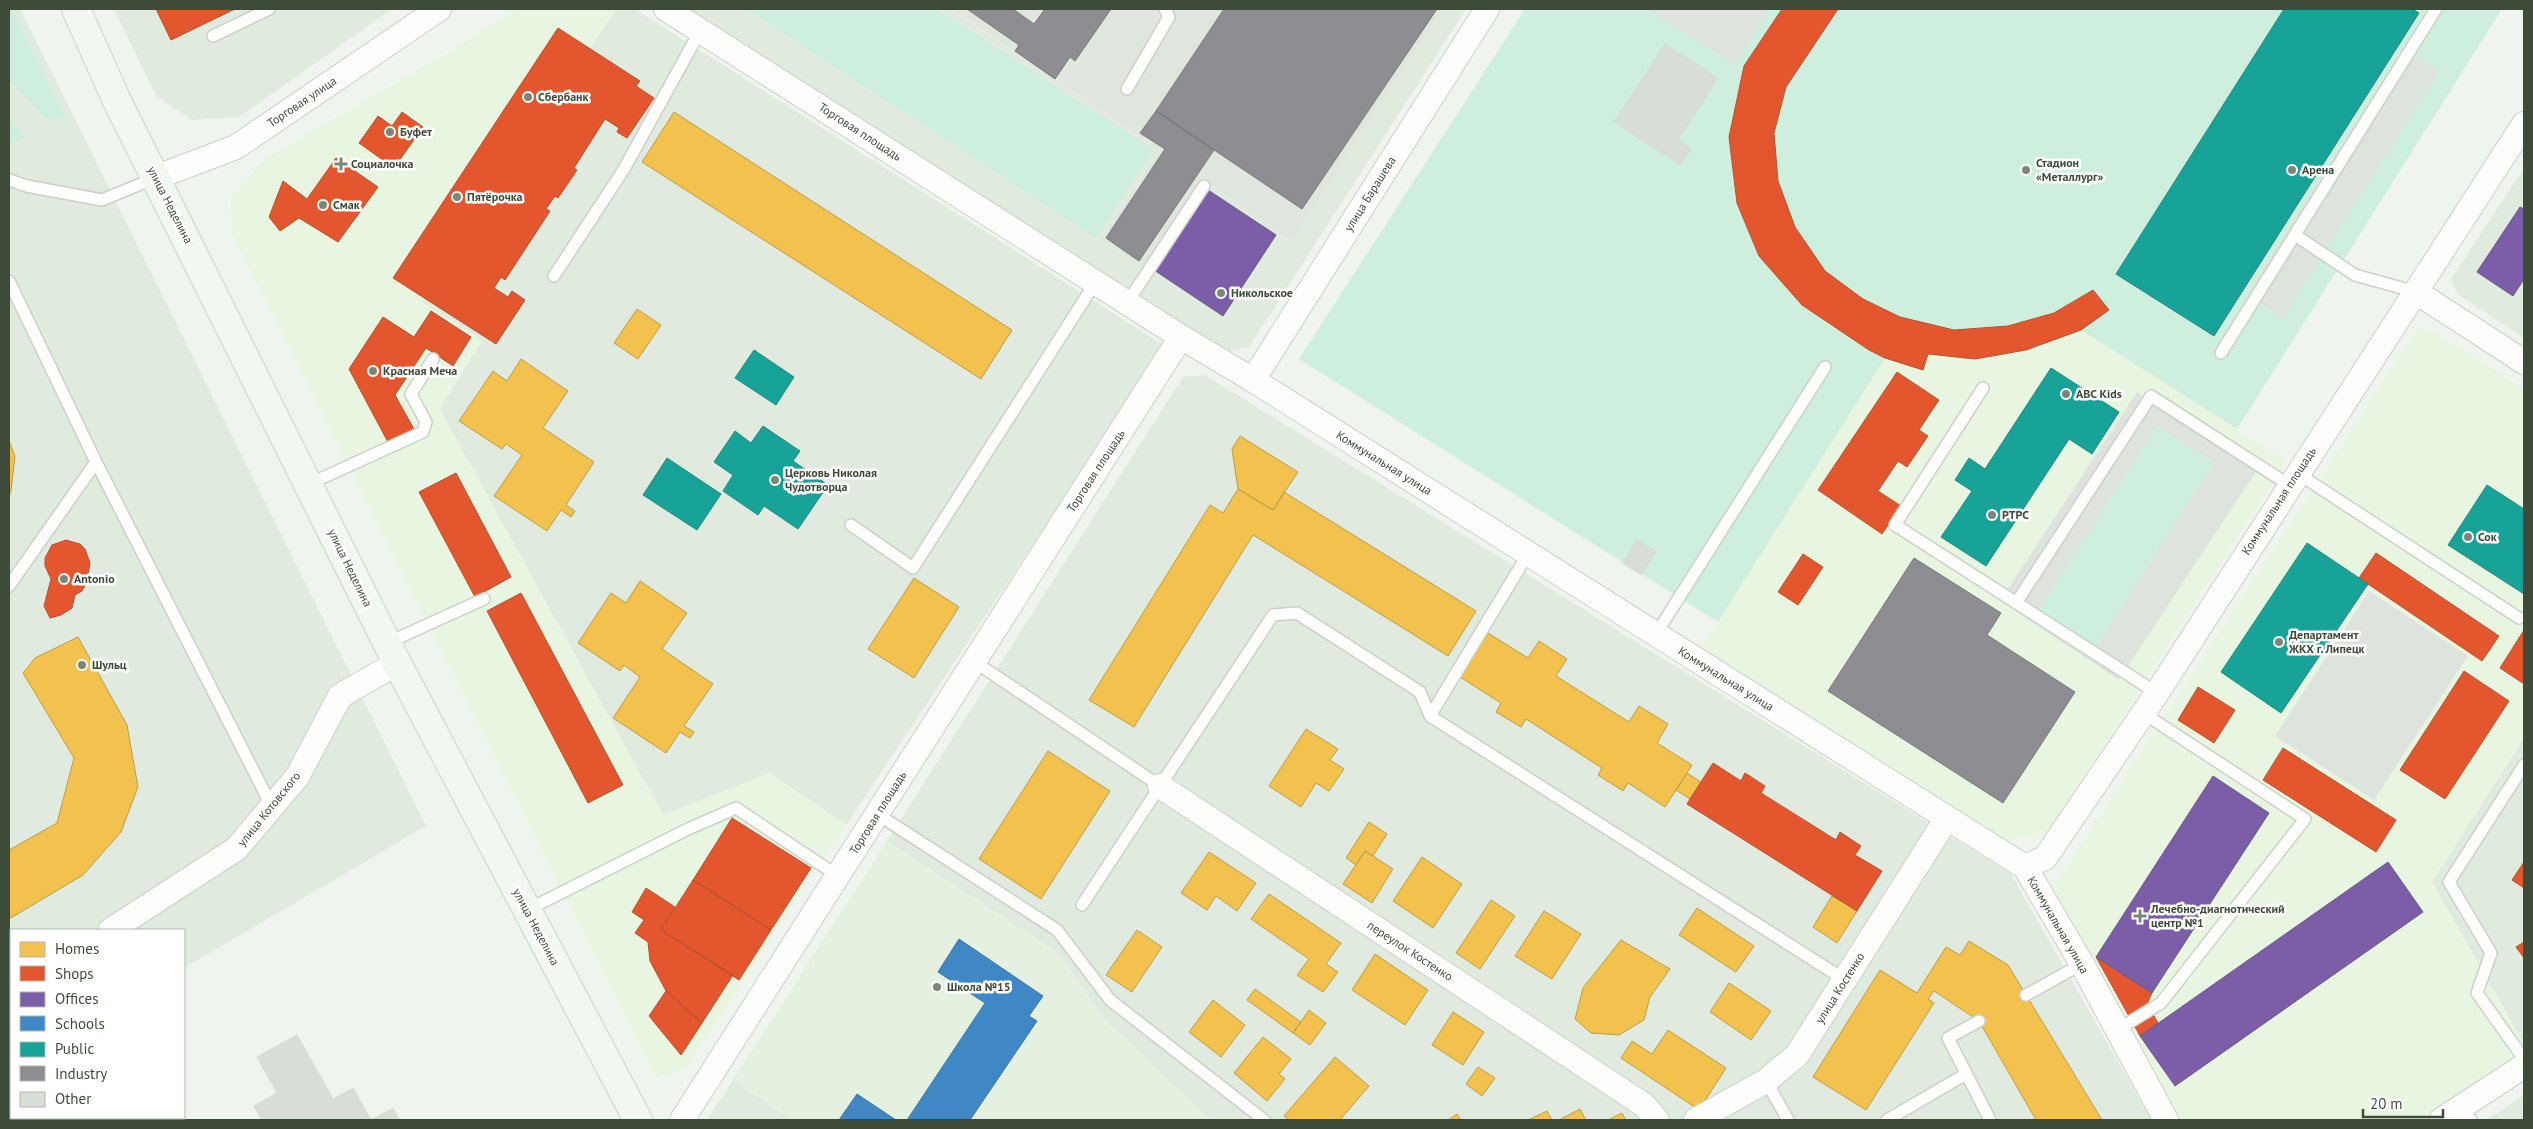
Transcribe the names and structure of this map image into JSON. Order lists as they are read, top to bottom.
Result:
{
  "streets": {
    "main road": ["улица Неделина"],
    "street": [
      "Торговая улица",
      "Торговая площадь",
      "улица Барашева",
      "Коммунальная улица",
      "Коммунальная площадь",
      "улица Котовского",
      "переулок Костенко",
      "улица Костенко"
    ]
  },
  "crossings": [
    ["Торговая улица", "улица Неделина"],
    ["Торговая площадь", "Коммунальная улица"],
    ["улица Барашева", "Коммунальная улица"],
    ["улица Неделина", "улица Котовского"],
    ["Коммунальная улица", "Коммунальная площадь"],
    ["Коммунальная улица", "улица Костенко"]
  ],
  "places": {
    "other": [
      "Сбербанк",
      "Буфет",
      "Стадион «Металлург»",
      "Арена",
      "Пятёрочка",
      "Смак",
      "Никольское",
      "Красная Меча",
      "ABC Kids",
      "Церковь Николая Чудотворца",
      "РТРС",
      "Сок",
      "Antonio",
      "Департамент ЖКХ г. Липецк",
      "Шульц",
      "Школа №15"
    ],
    "health": ["Социалочка", "Лечебно-диагнотический центр №1"]
  },
  "legend": [
    "Homes",
    "Shops",
    "Offices",
    "Schools",
    "Public",
    "Industry",
    "Other"
  ],
  "scale_bar": "20 m"
}
